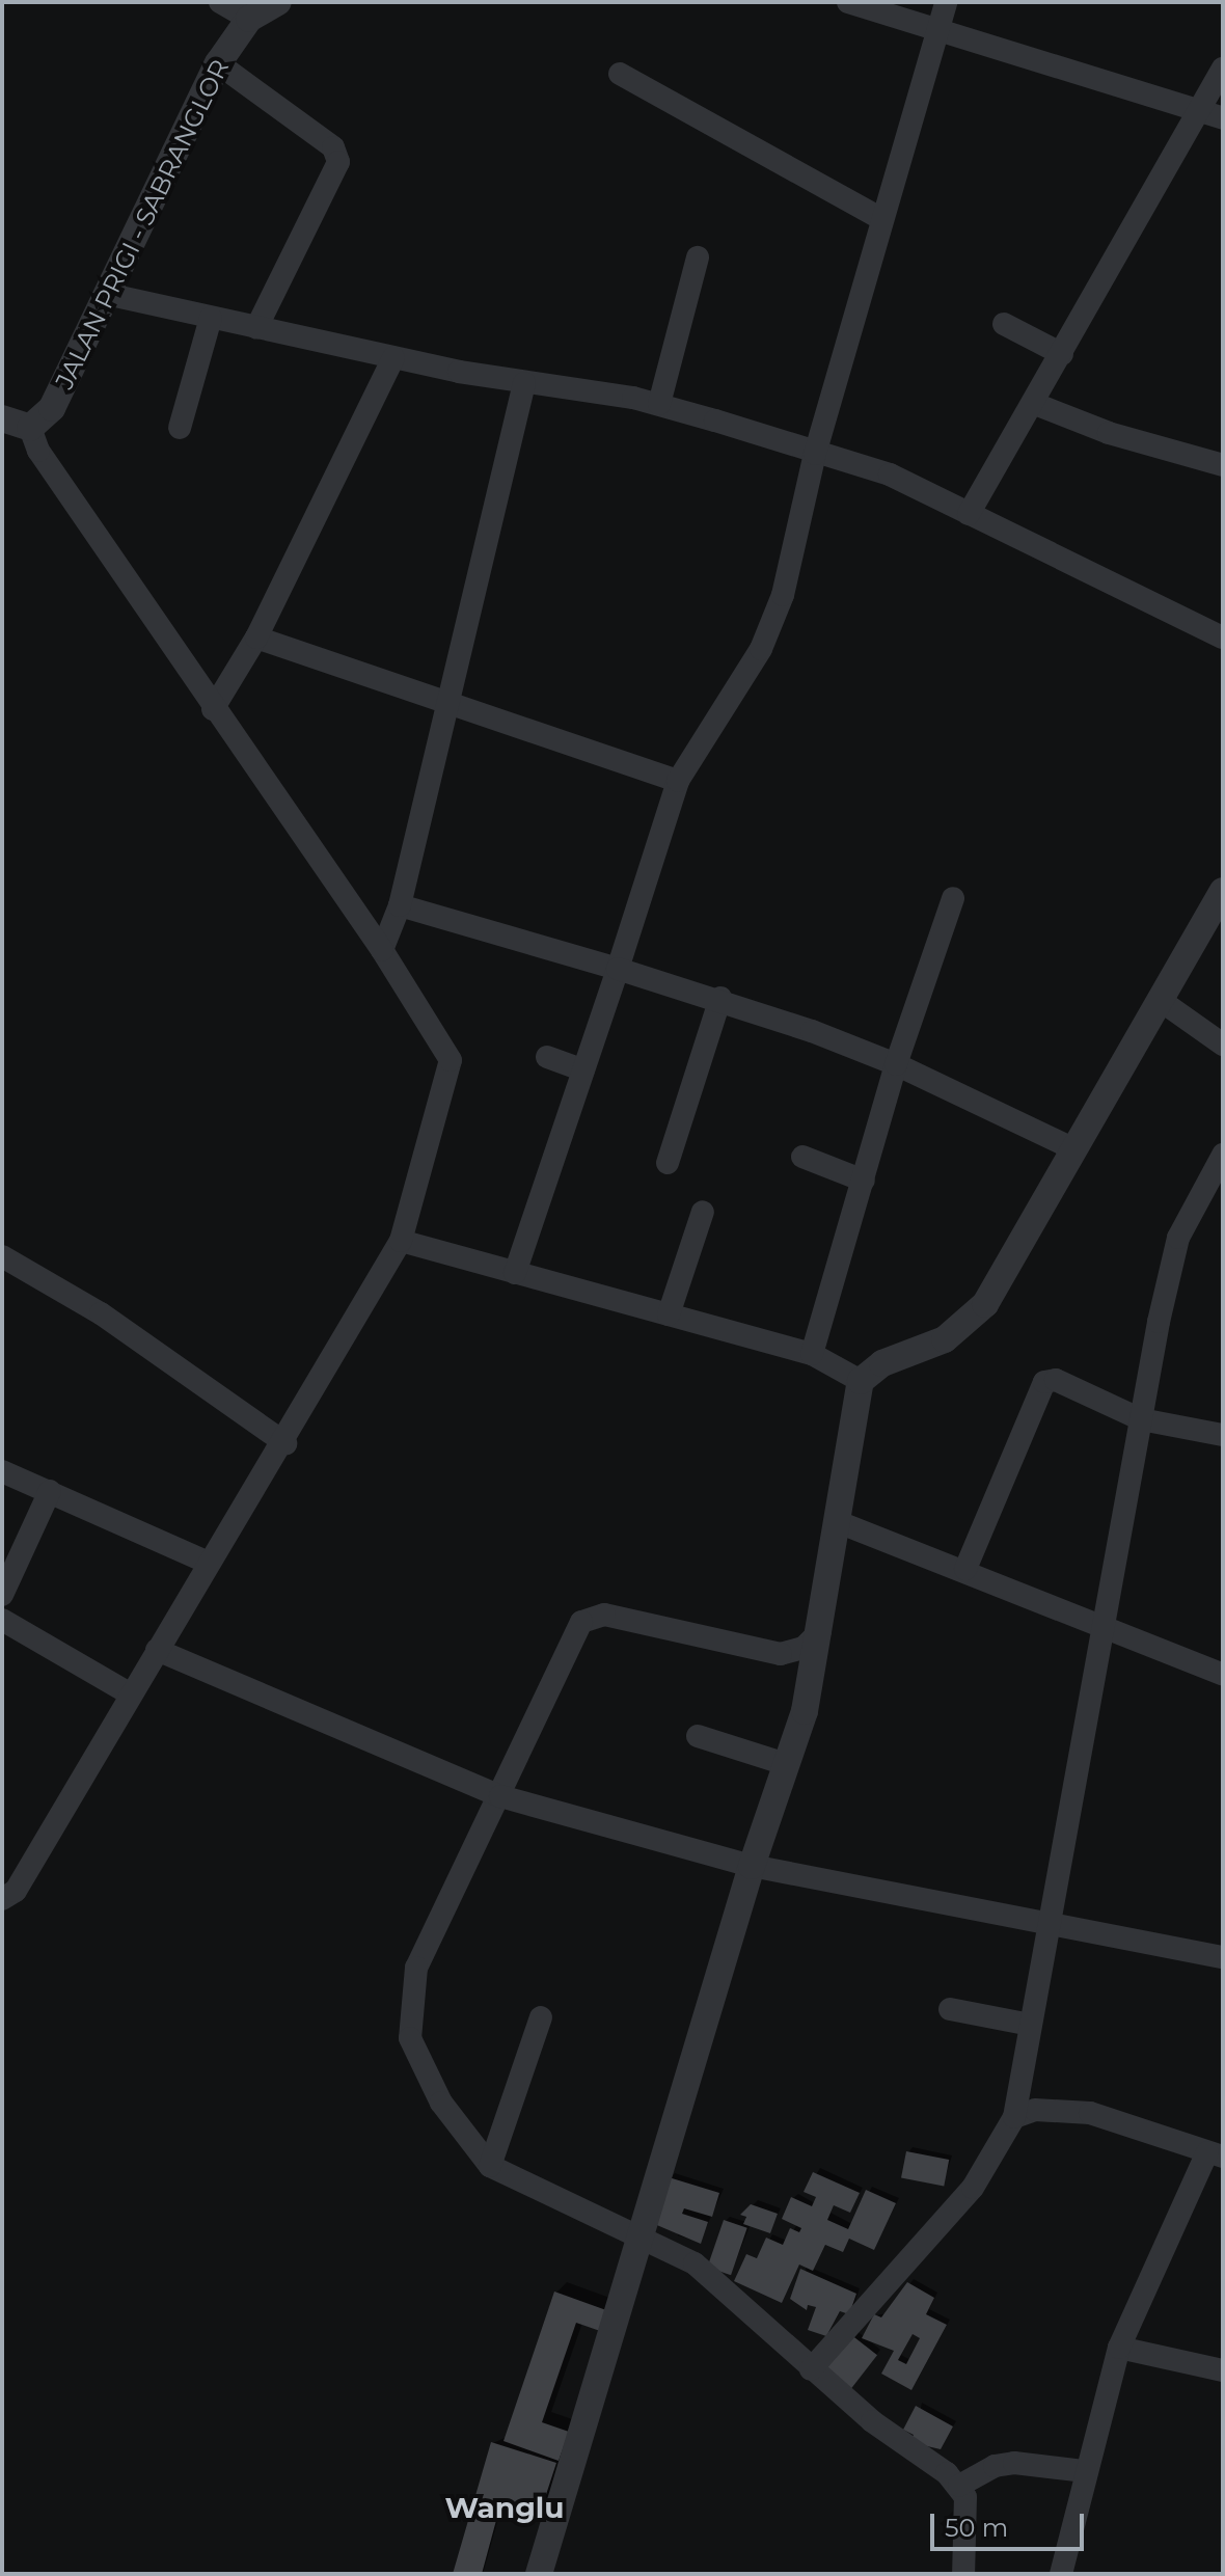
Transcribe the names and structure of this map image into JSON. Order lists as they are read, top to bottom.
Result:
{
  "streets": {
    "street": ["JALAN PRIGI - SABRANGLOR"]
  },
  "districts": ["Wanglu"],
  "scale_bar": "50 m"
}
